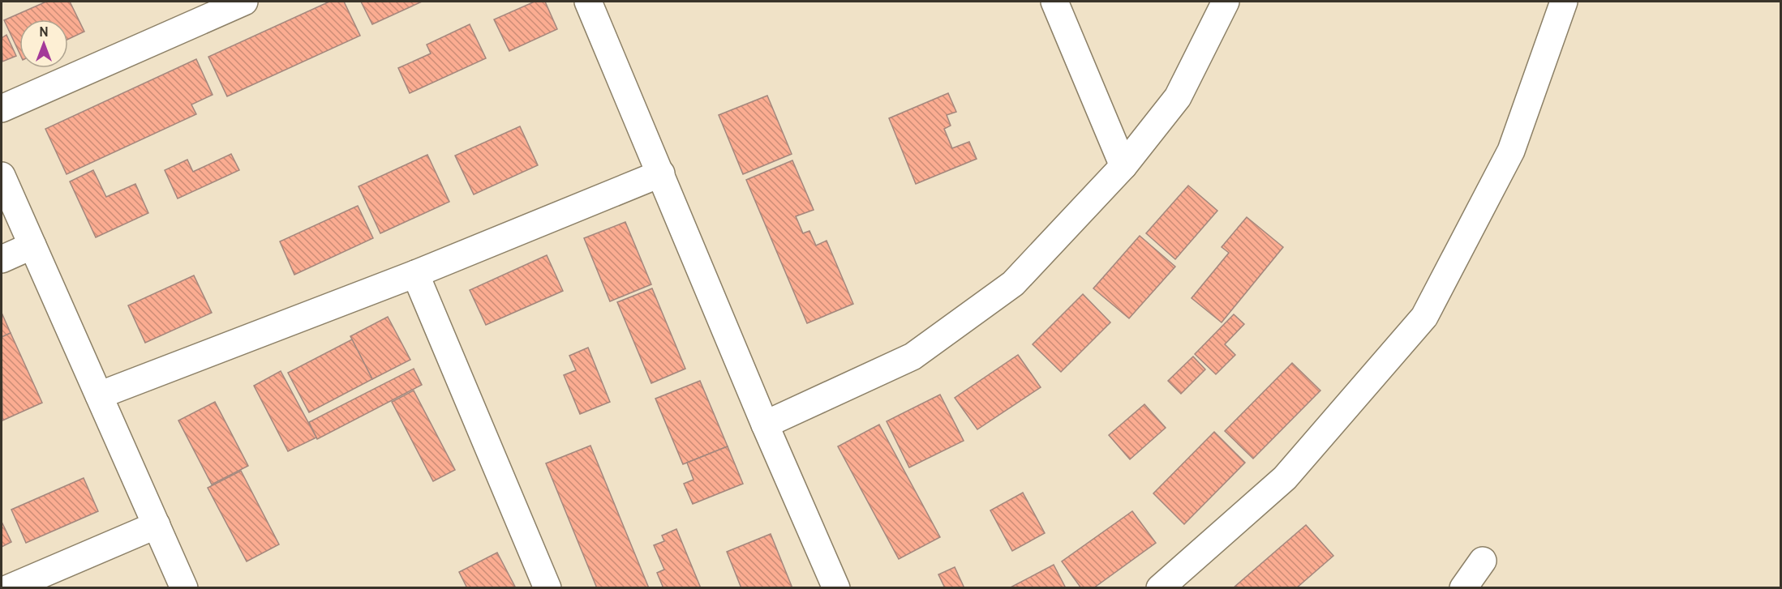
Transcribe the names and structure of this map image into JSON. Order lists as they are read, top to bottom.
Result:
{
  "north": "top"
}
